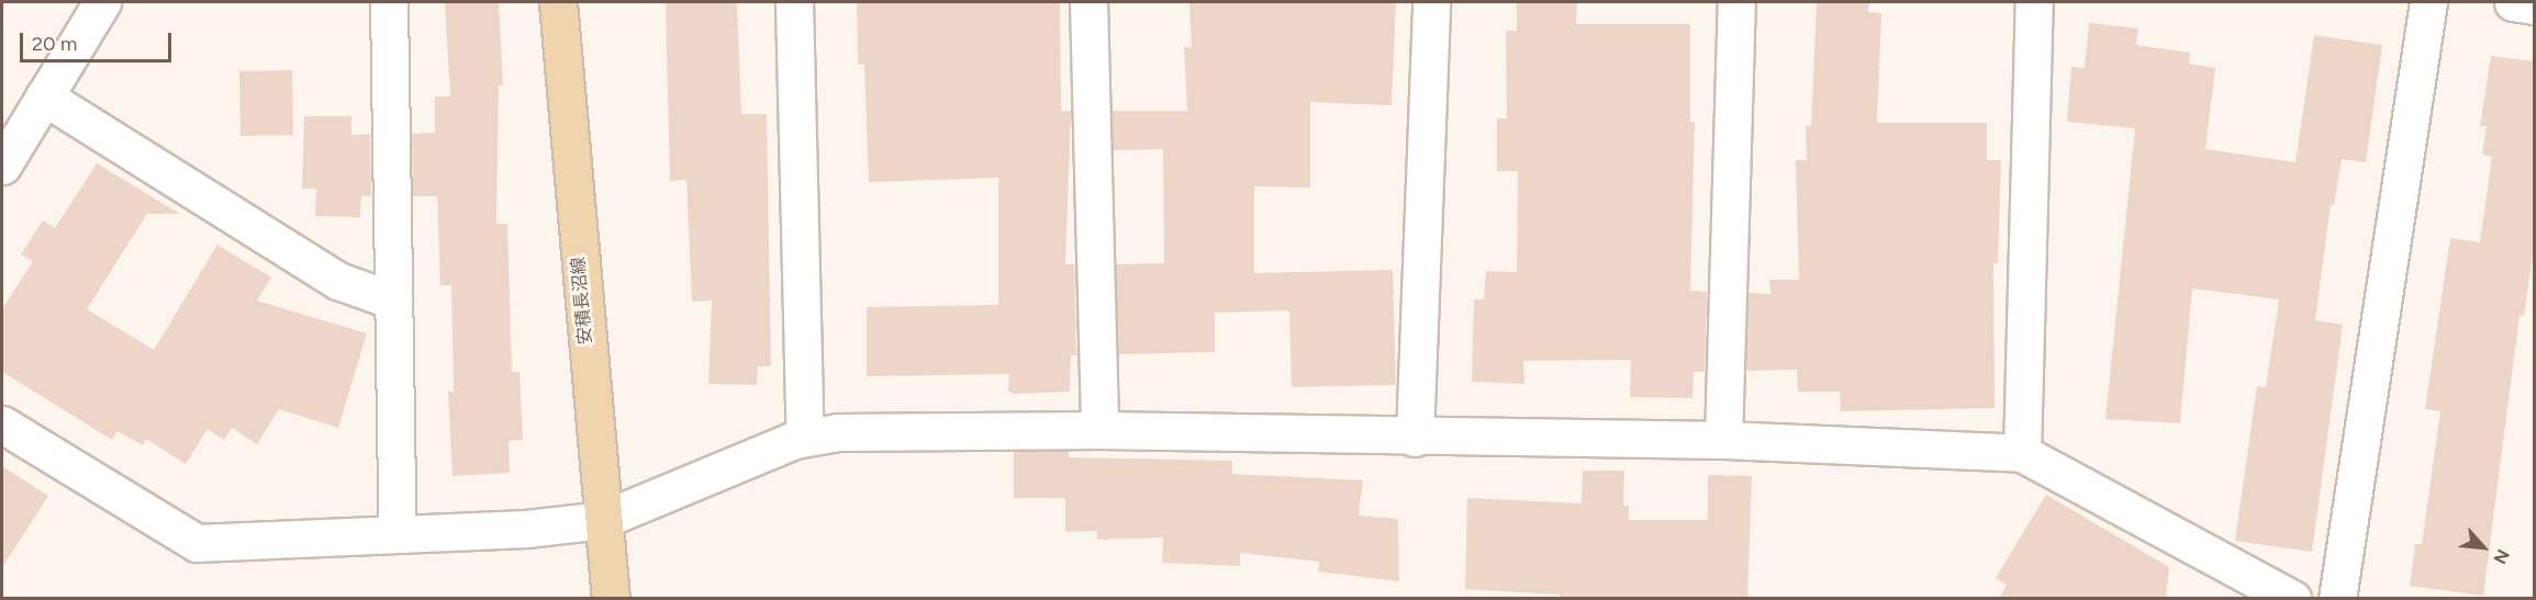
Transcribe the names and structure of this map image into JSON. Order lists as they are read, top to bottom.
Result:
{
  "streets": {
    "main road": ["安積長沼線"]
  },
  "scale_bar": "20 m",
  "north": "bottom right"
}
